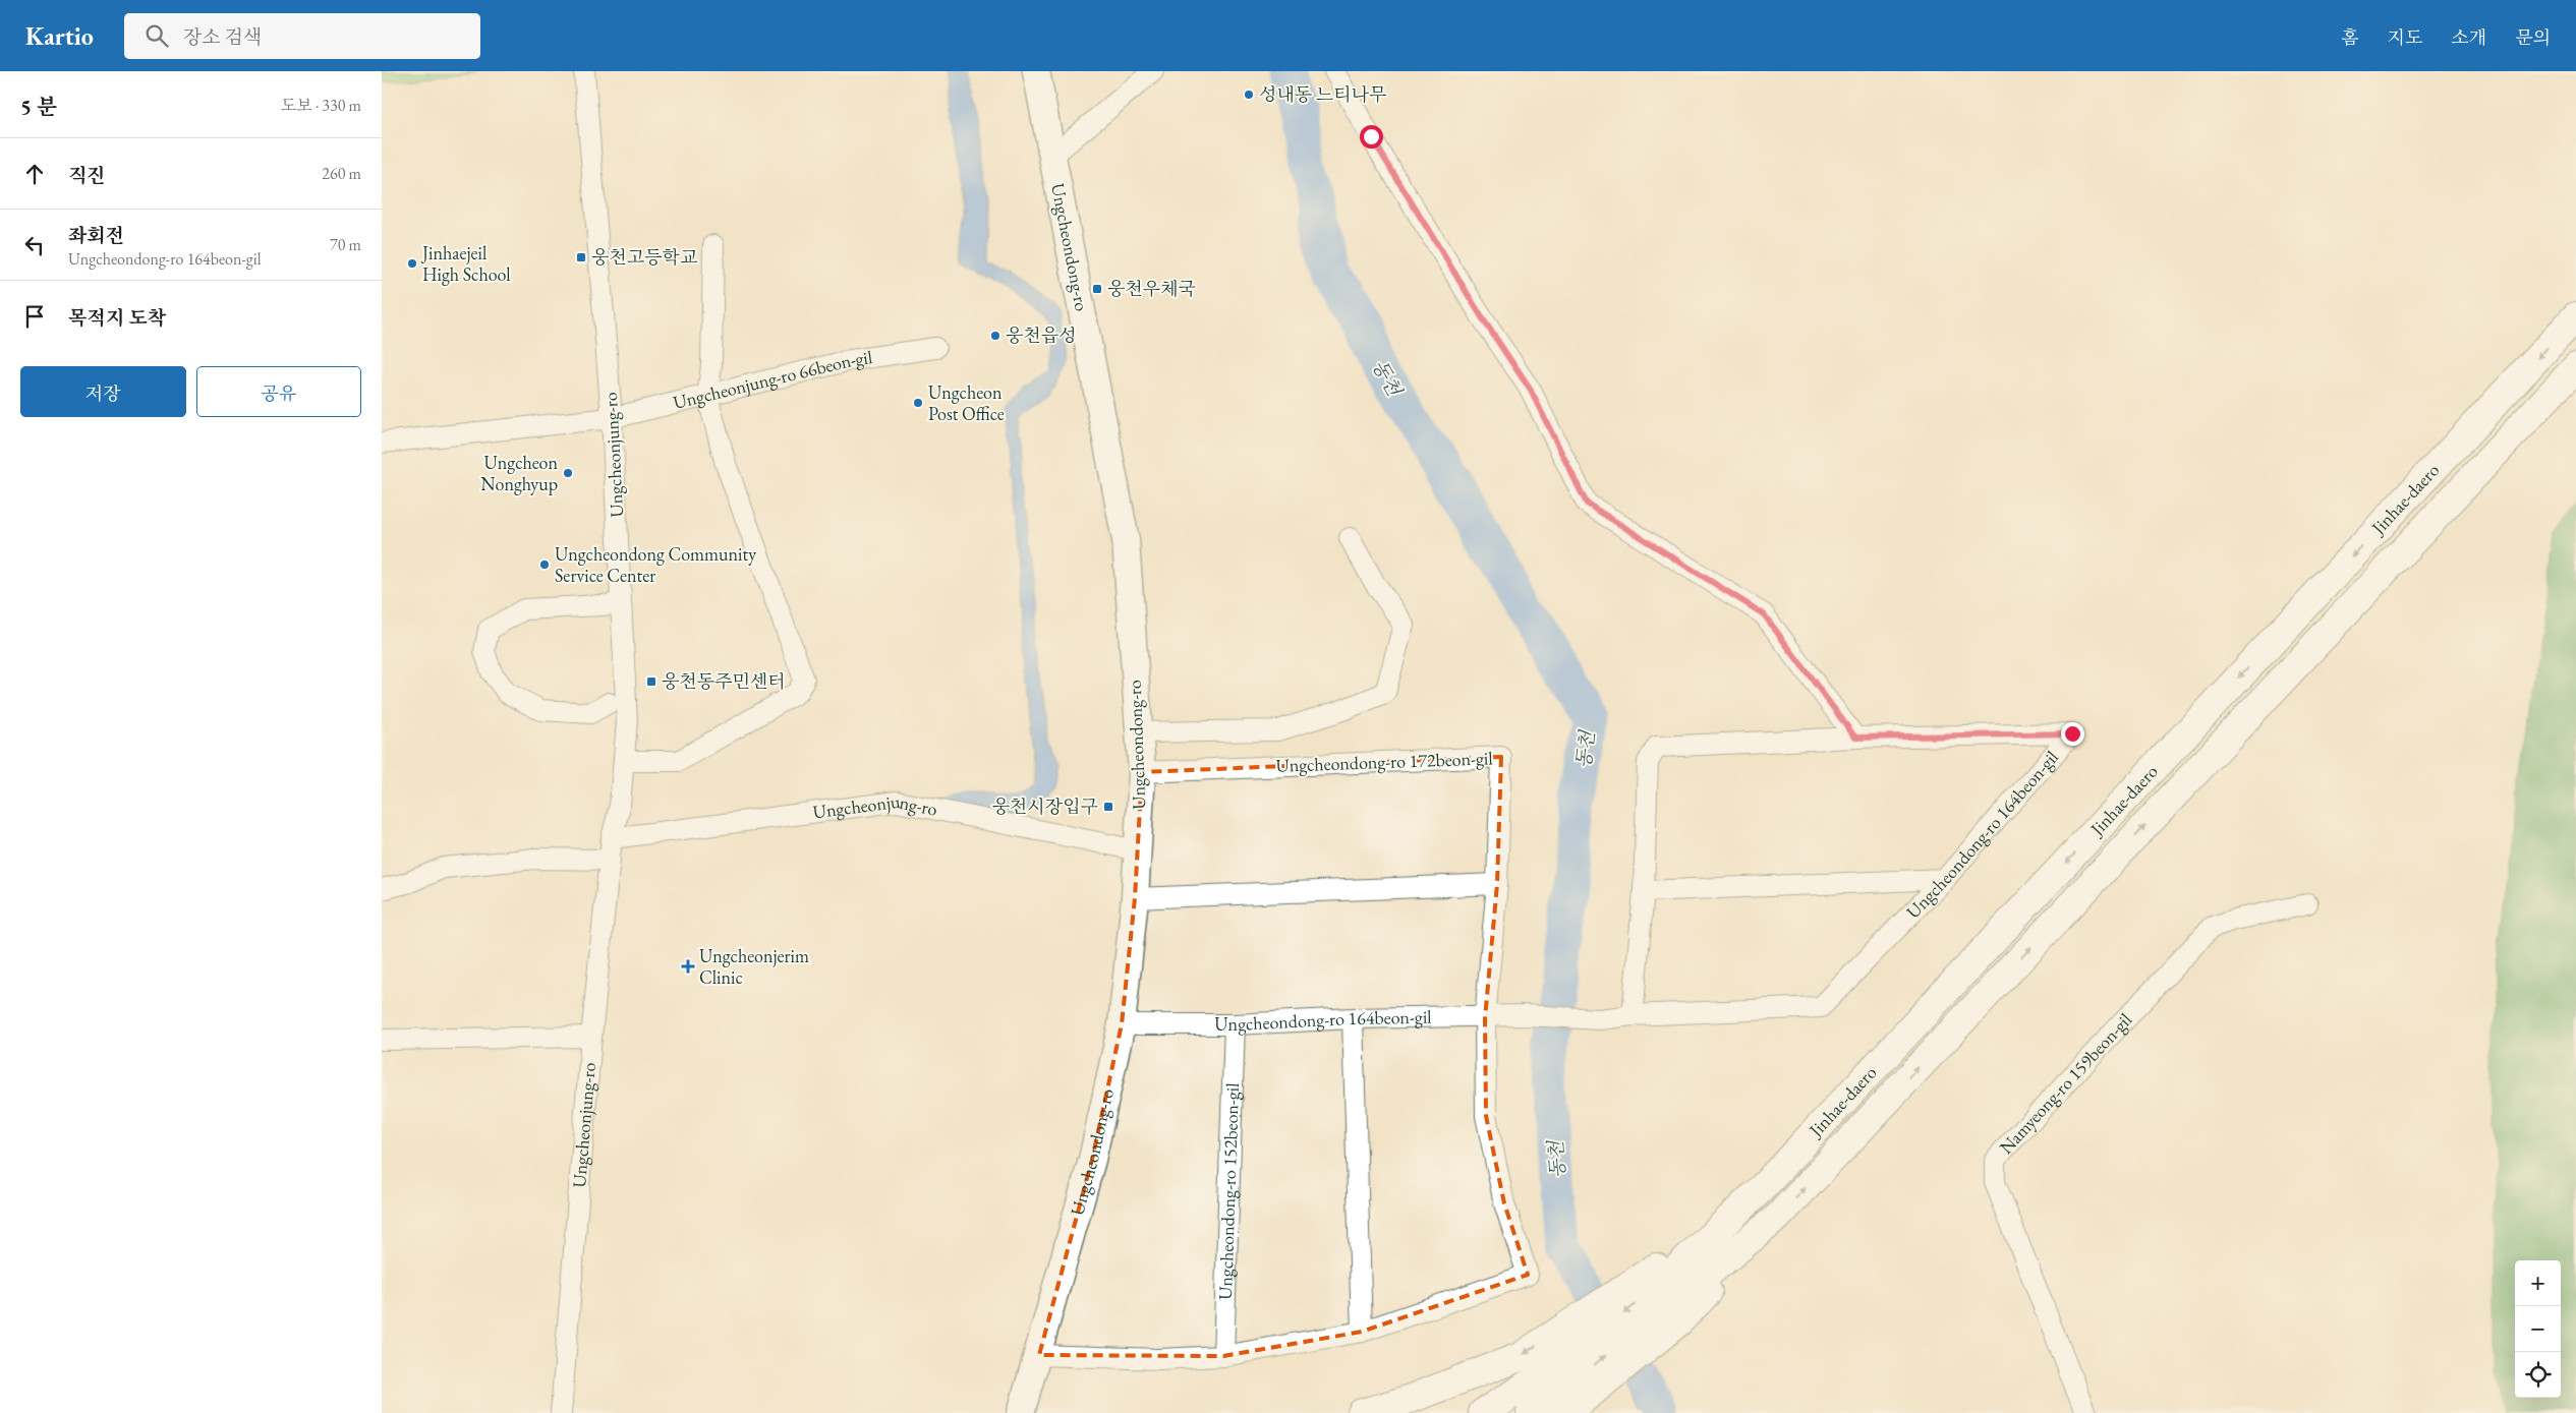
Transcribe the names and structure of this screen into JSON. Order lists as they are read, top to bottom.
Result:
{
  "streets": {
    "highway": ["Jinhae-daero"],
    "main road": ["Ungcheondong-ro"],
    "street": [
      "Ungcheonjung-ro 66beon-gil",
      "Ungcheonjung-ro",
      "Ungcheondong-ro 172beon-gil",
      "Ungcheondong-ro 164beon-gil",
      "Namyeong-ro 159beon-gil",
      "Ungcheondong-ro 152beon-gil"
    ]
  },
  "crossings": [
    ["Ungcheondong-ro", "Ungcheonjung-ro"],
    ["Ungcheondong-ro", "Ungcheondong-ro 172beon-gil"],
    ["Ungcheondong-ro", "Ungcheondong-ro 164beon-gil"],
    ["Ungcheonjung-ro 66beon-gil", "Ungcheonjung-ro"],
    ["Ungcheondong-ro 172beon-gil", "Ungcheondong-ro 164beon-gil"],
    ["Ungcheondong-ro 164beon-gil", "Ungcheondong-ro 152beon-gil"]
  ],
  "water": ["동천"],
  "places": {
    "other": [
      "성내동 느티나무",
      "Jinhaejeil High School",
      "웅천읍성",
      "Ungcheon Post Office",
      "Ungcheon Nonghyup",
      "Ungcheondong Community Service Center"
    ],
    "transit": [
      "웅천고등학교",
      "웅천우체국",
      "웅천동주민센터",
      "웅천시장입구"
    ],
    "health": ["Ungcheonjerim Clinic"]
  },
  "page": {
    "header": "Kartio",
    "search": "장소 검색",
    "nav": [
      "홈",
      "지도",
      "소개",
      "문의"
    ],
    "heading": ["5 분", "도보 · 330 m"],
    "list": [
      ["직진", "260 m"],
      ["좌회전", "Ungcheondong-ro 164beon-gil", "70 m"],
      "목적지 도착"
    ],
    "buttons": ["저장", "공유"],
    "map_buttons": ["+", "−"]
  }
}
